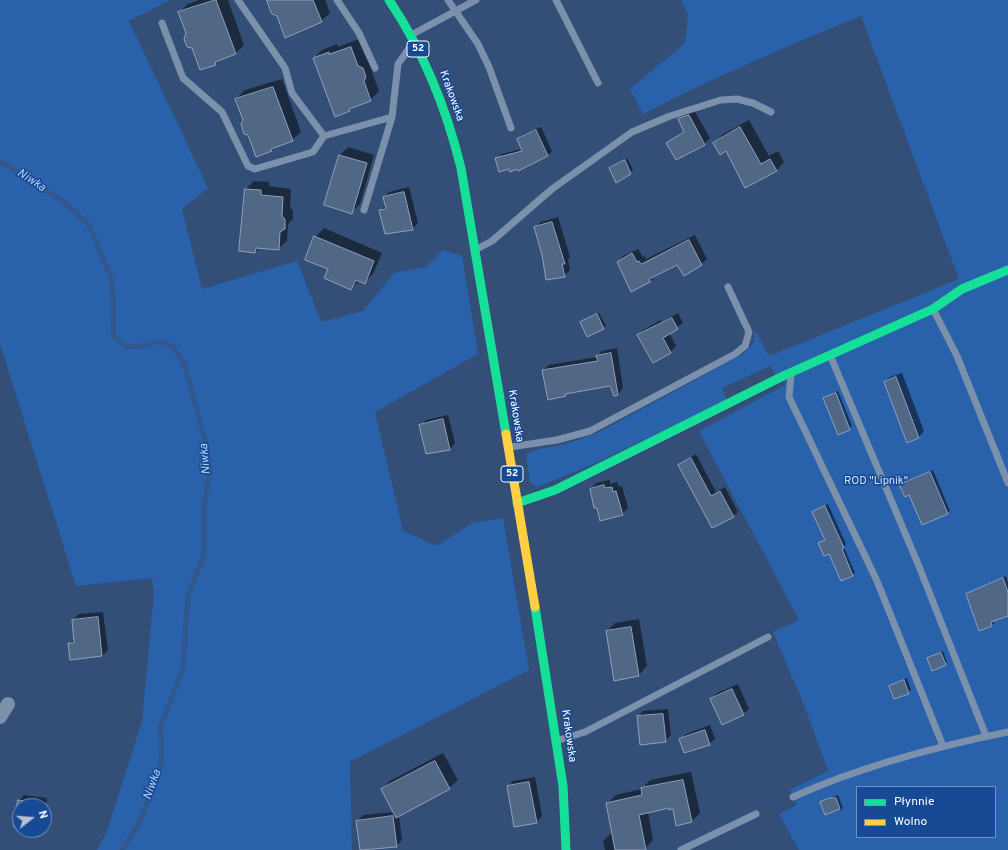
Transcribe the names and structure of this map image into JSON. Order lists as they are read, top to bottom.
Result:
{
  "streets": {
    "main road": ["52", "Krakowska"]
  },
  "water": ["Niwka"],
  "parks": ["ROD \"Lipnik\""],
  "legend": ["Płynnie", "Wolno"],
  "north": "right"
}
